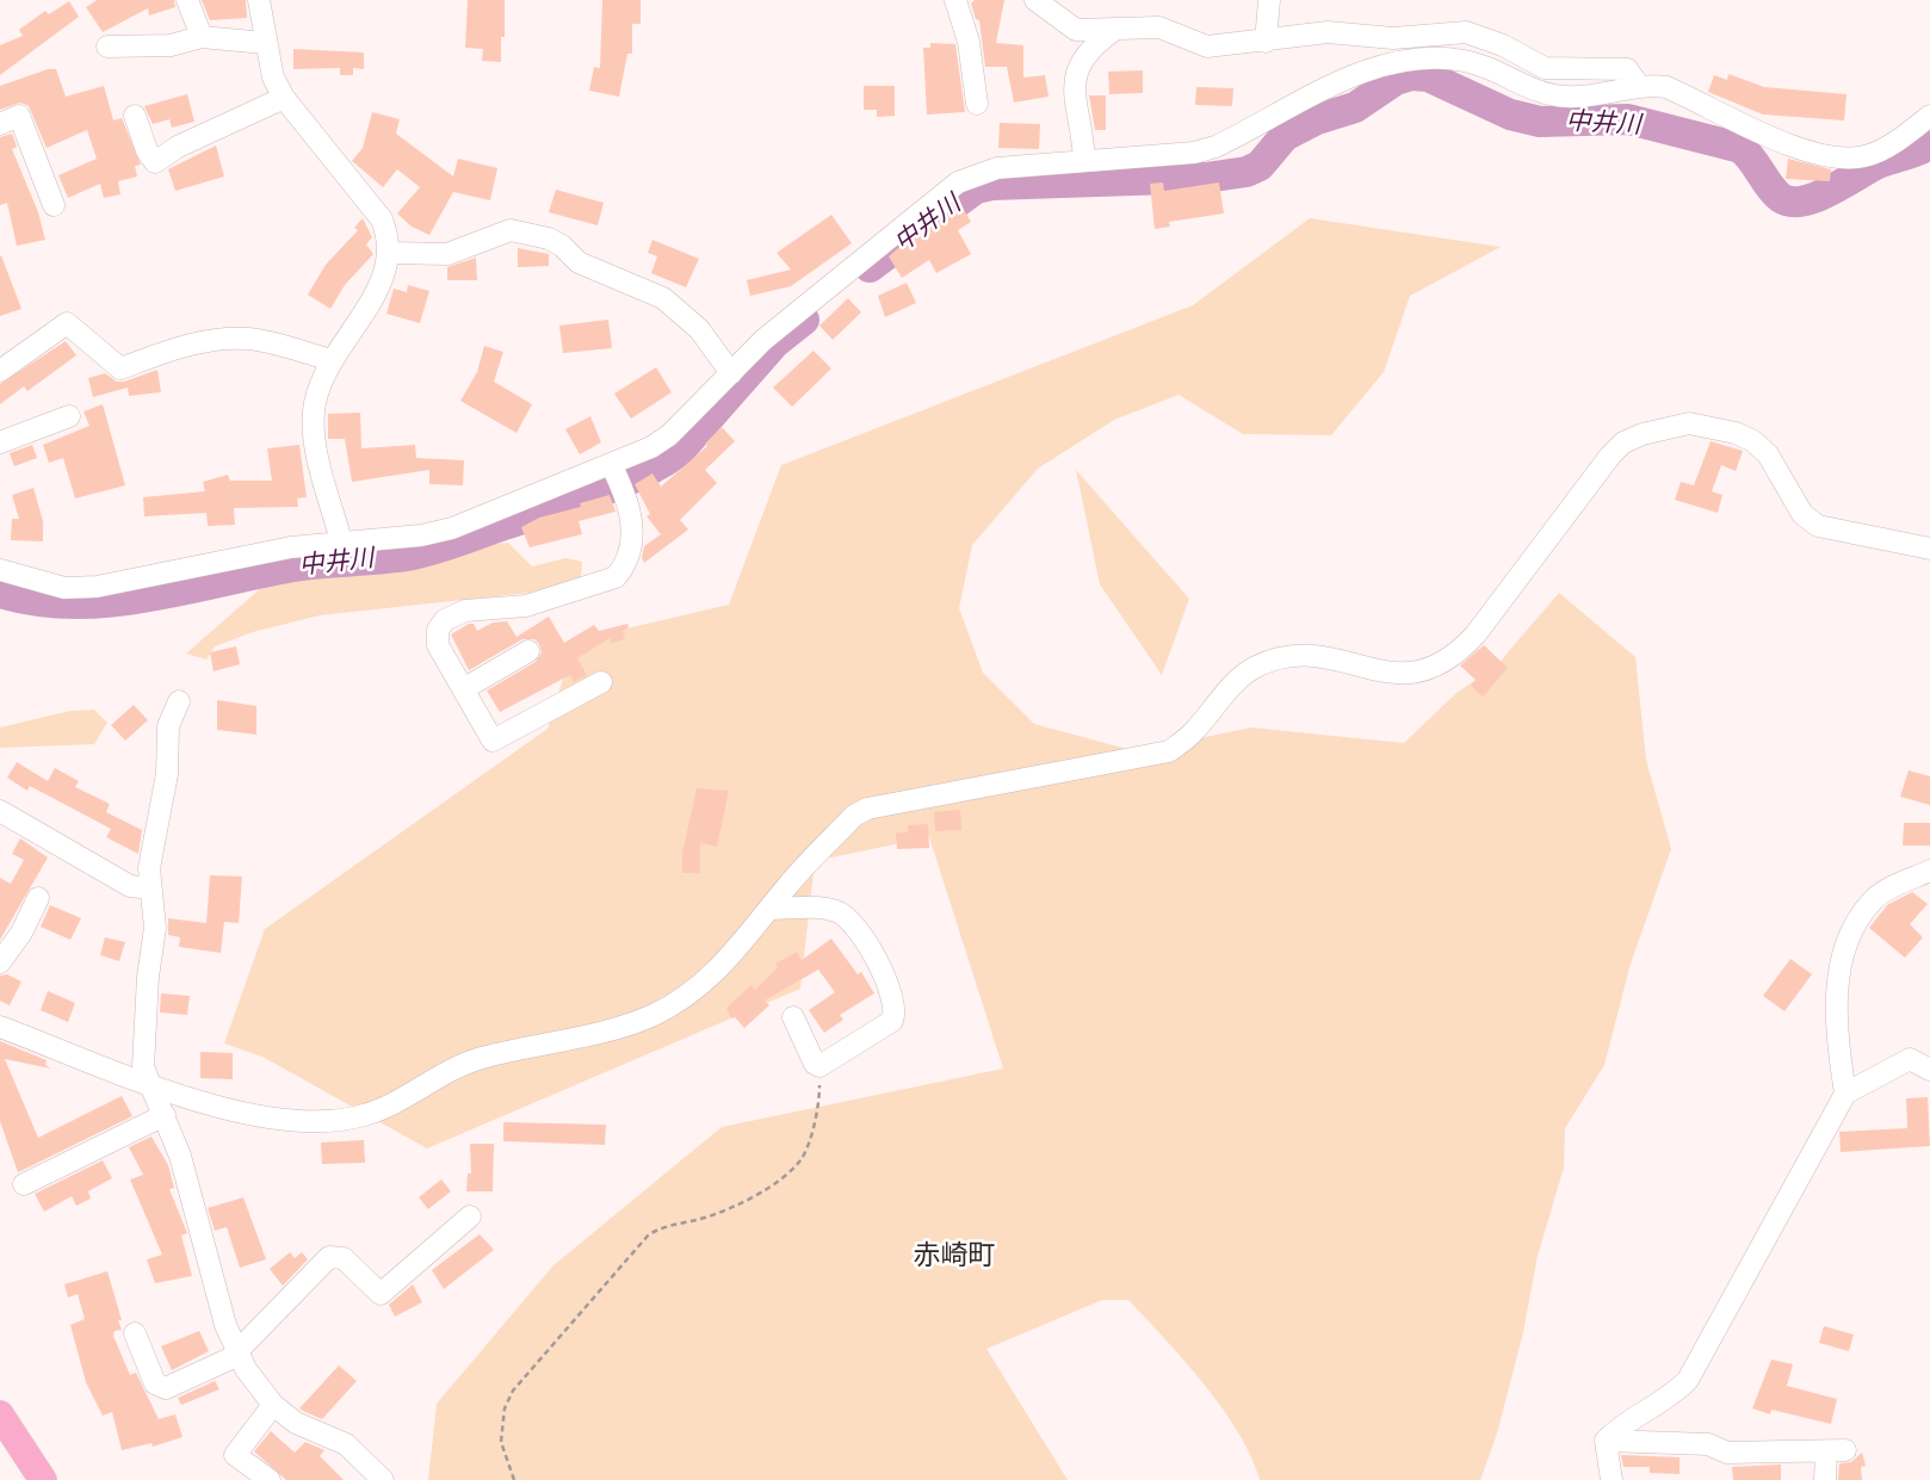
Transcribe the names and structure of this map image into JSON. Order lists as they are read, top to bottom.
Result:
{
  "districts": ["赤崎町"],
  "water": ["中井川"]
}
